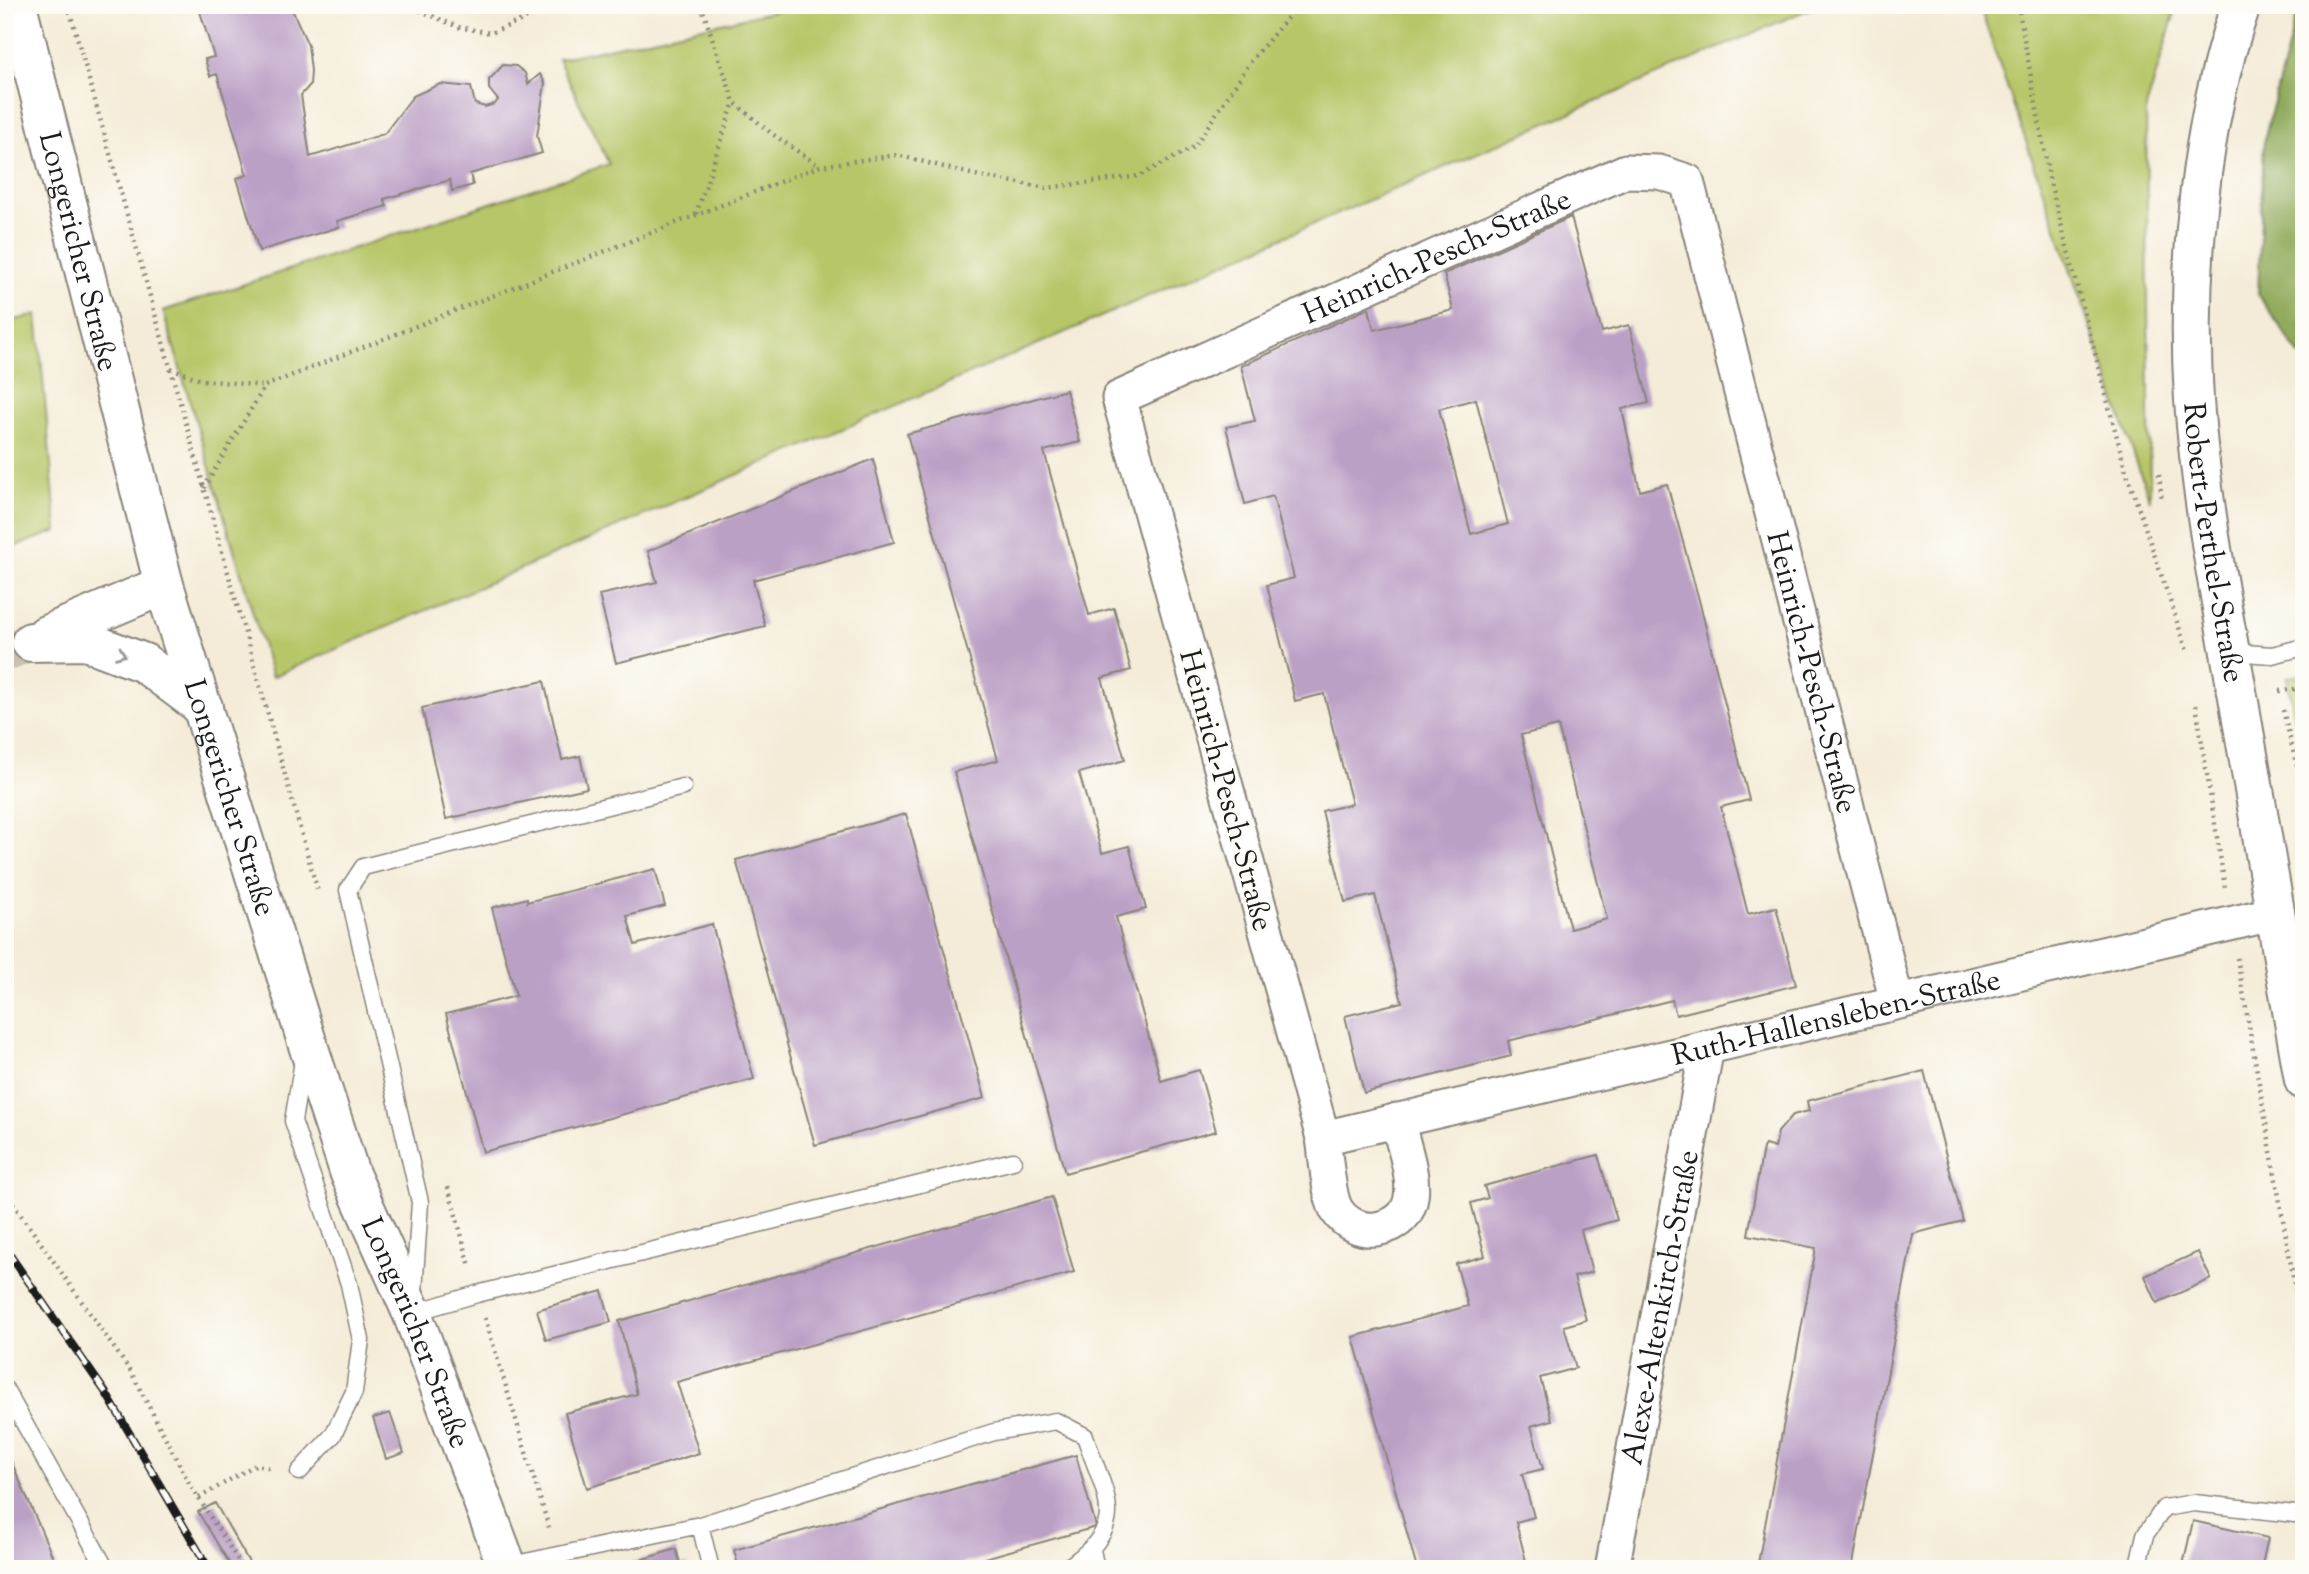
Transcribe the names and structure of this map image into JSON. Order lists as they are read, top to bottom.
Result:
{
  "streets": {
    "street": [
      "Longericher Straße",
      "Heinrich-Pesch-Straße",
      "Robert-Perthel-Straße",
      "Ruth-Hallensleben-Straße",
      "Alexe-Altenkirch-Straße"
    ]
  },
  "crossings": [
    ["Heinrich-Pesch-Straße", "Ruth-Hallensleben-Straße"],
    ["Robert-Perthel-Straße", "Ruth-Hallensleben-Straße"],
    ["Ruth-Hallensleben-Straße", "Alexe-Altenkirch-Straße"]
  ]
}
